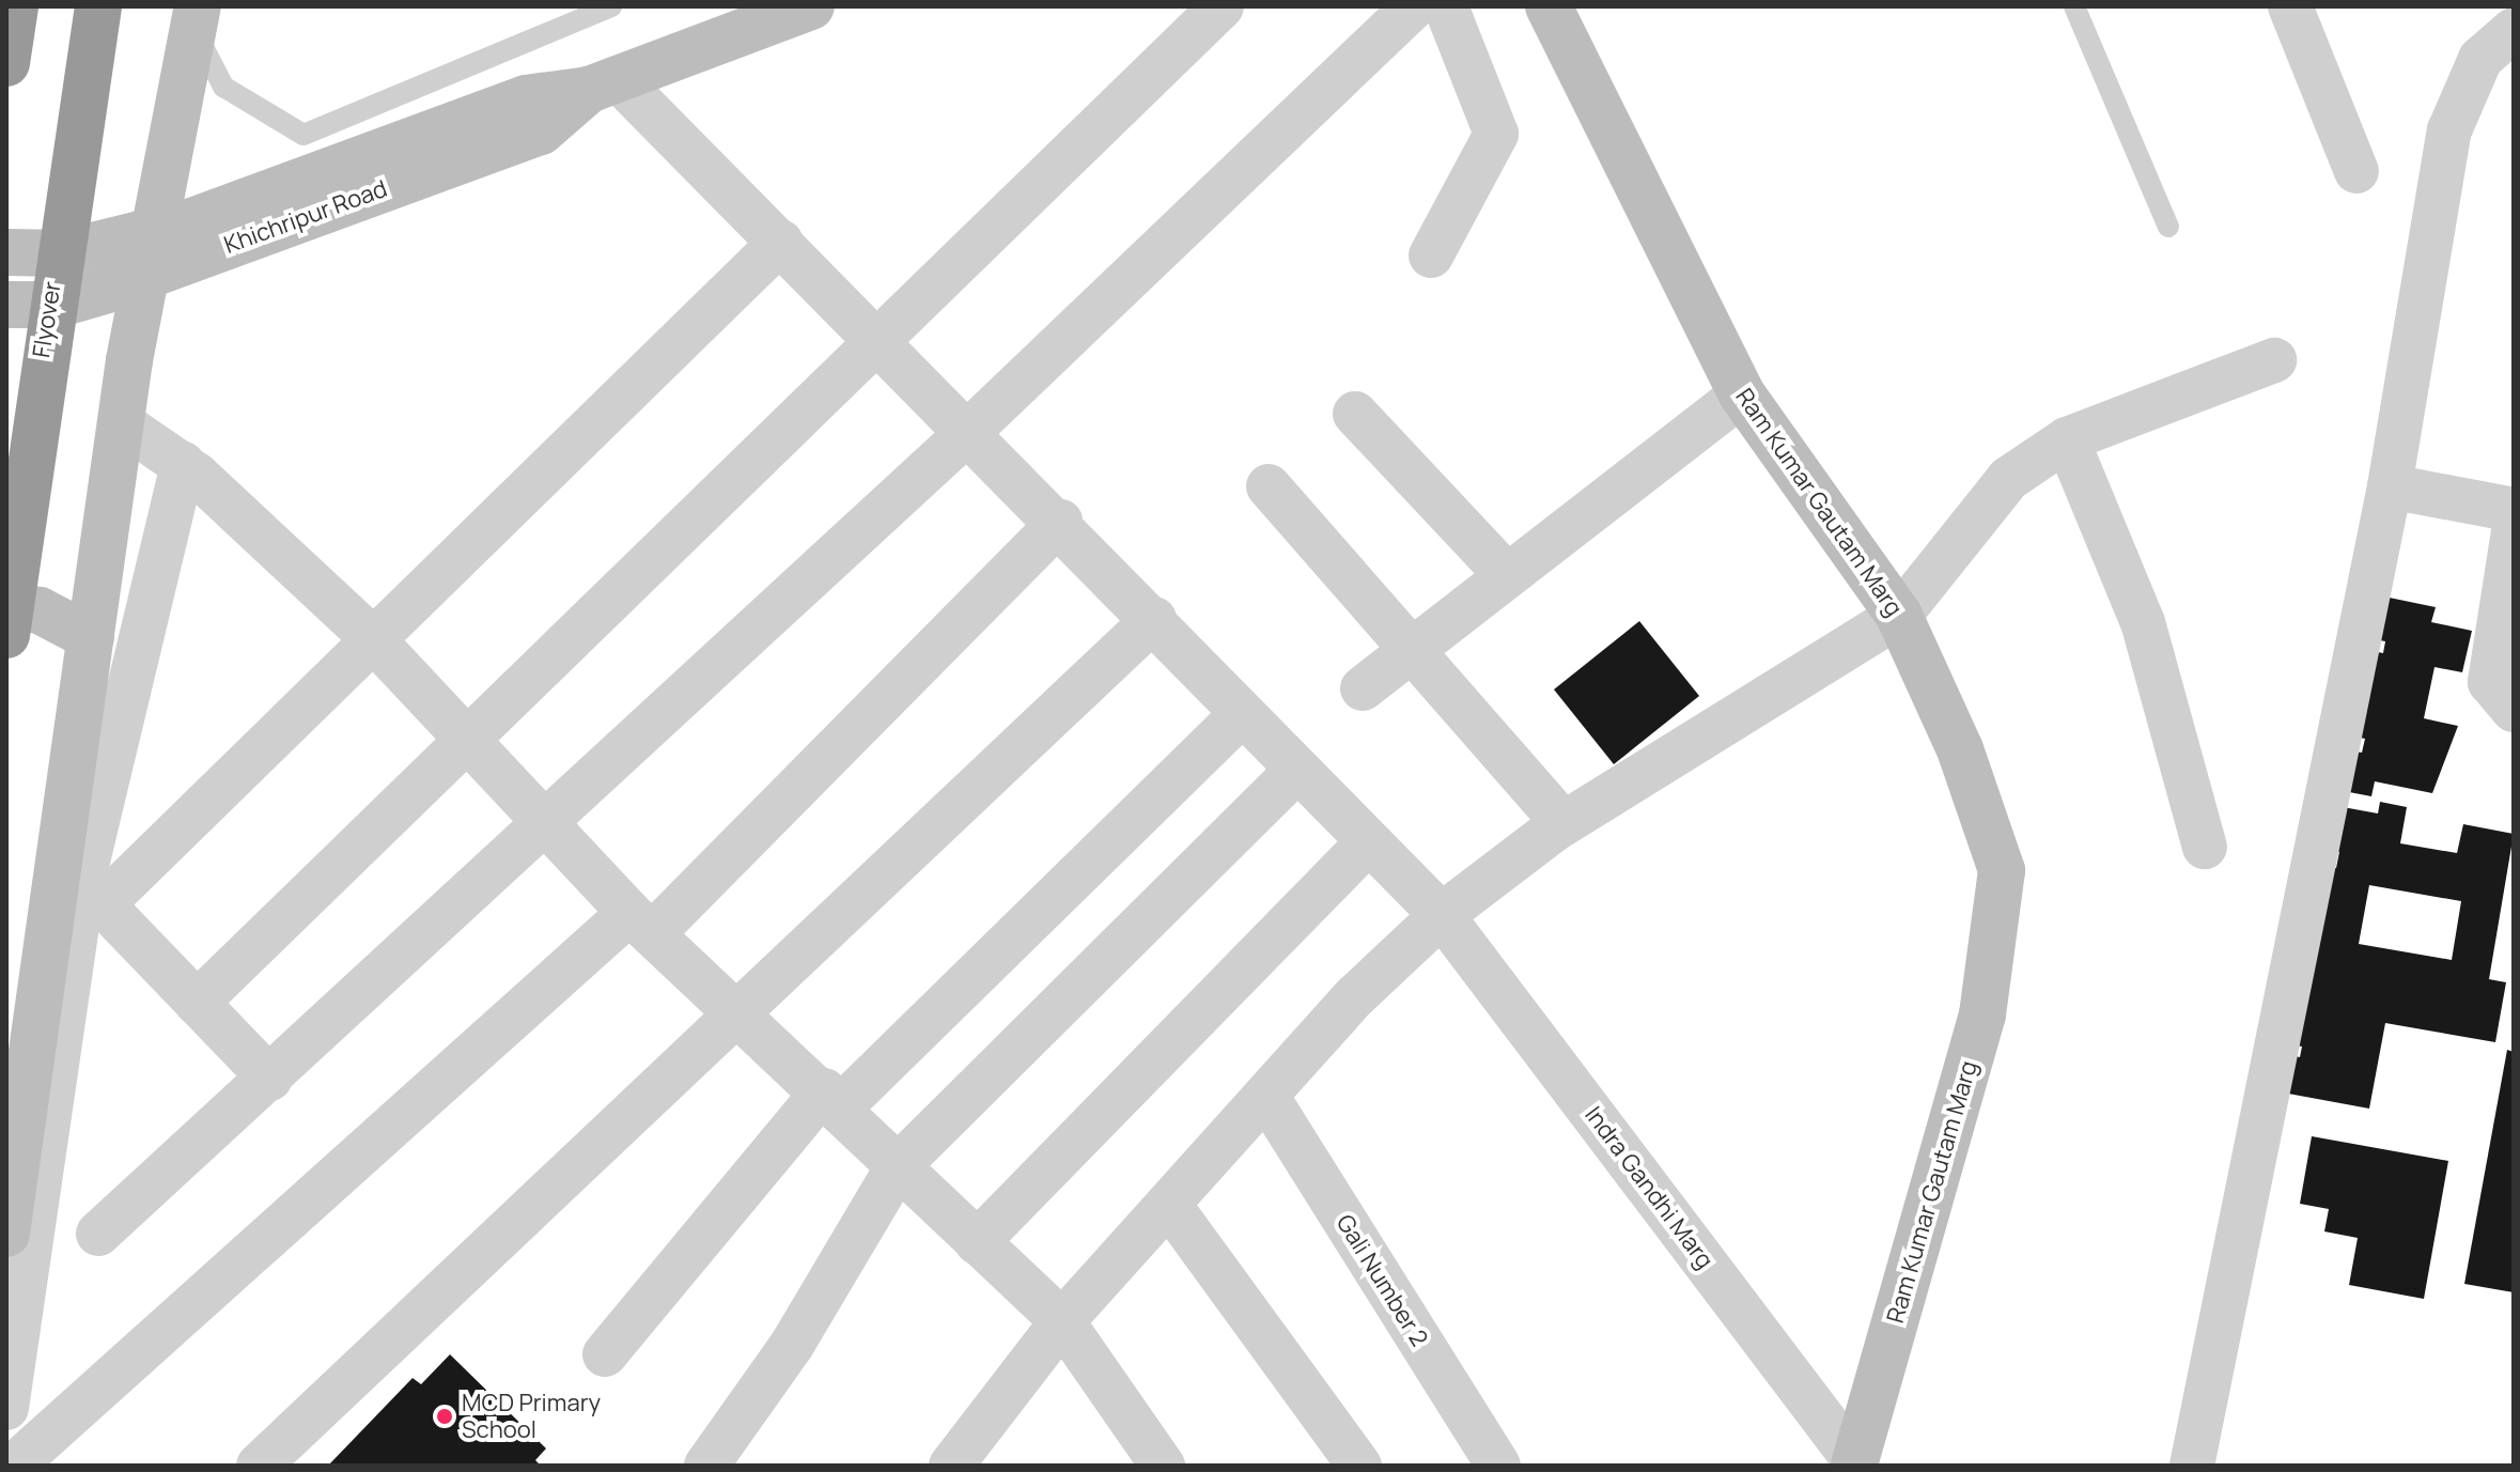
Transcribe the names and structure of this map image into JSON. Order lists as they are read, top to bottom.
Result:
{
  "streets": {
    "highway": ["Flyover"],
    "street": [
      "Khichripur Road",
      "Ram Kumar Gautam Marg",
      "Indra Gandhi Marg",
      "Gali Number 2"
    ]
  },
  "crossings": [
    ["Khichripur Road", "Indra Gandhi Marg"],
    ["Ram Kumar Gautam Marg", "Indra Gandhi Marg"]
  ],
  "places": ["MCD Primary School"]
}
